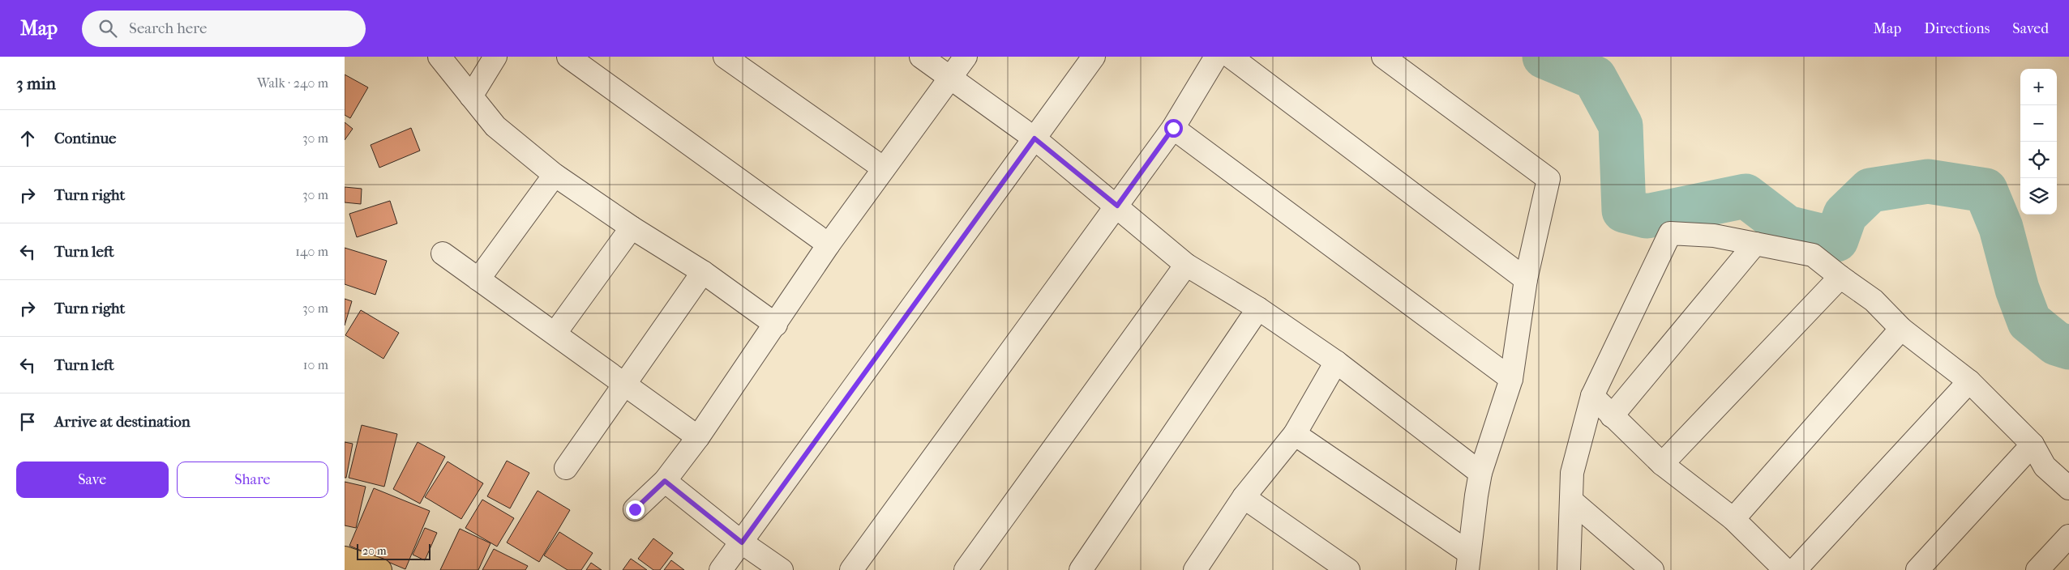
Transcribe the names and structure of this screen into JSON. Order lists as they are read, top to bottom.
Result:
{
  "scale_bar": "20 m",
  "page": {
    "header": "Map",
    "search": "Search here",
    "nav": ["Map", "Directions", "Saved"],
    "heading": ["3 min", "Walk · 240 m"],
    "map_buttons": ["+", "−"],
    "list": [
      ["Continue", "30 m"],
      ["Turn right", "30 m"],
      ["Turn left", "140 m"],
      ["Turn right", "30 m"],
      ["Turn left", "10 m"],
      "Arrive at destination"
    ],
    "buttons": ["Save", "Share"],
    "scale": "20 m"
  }
}
